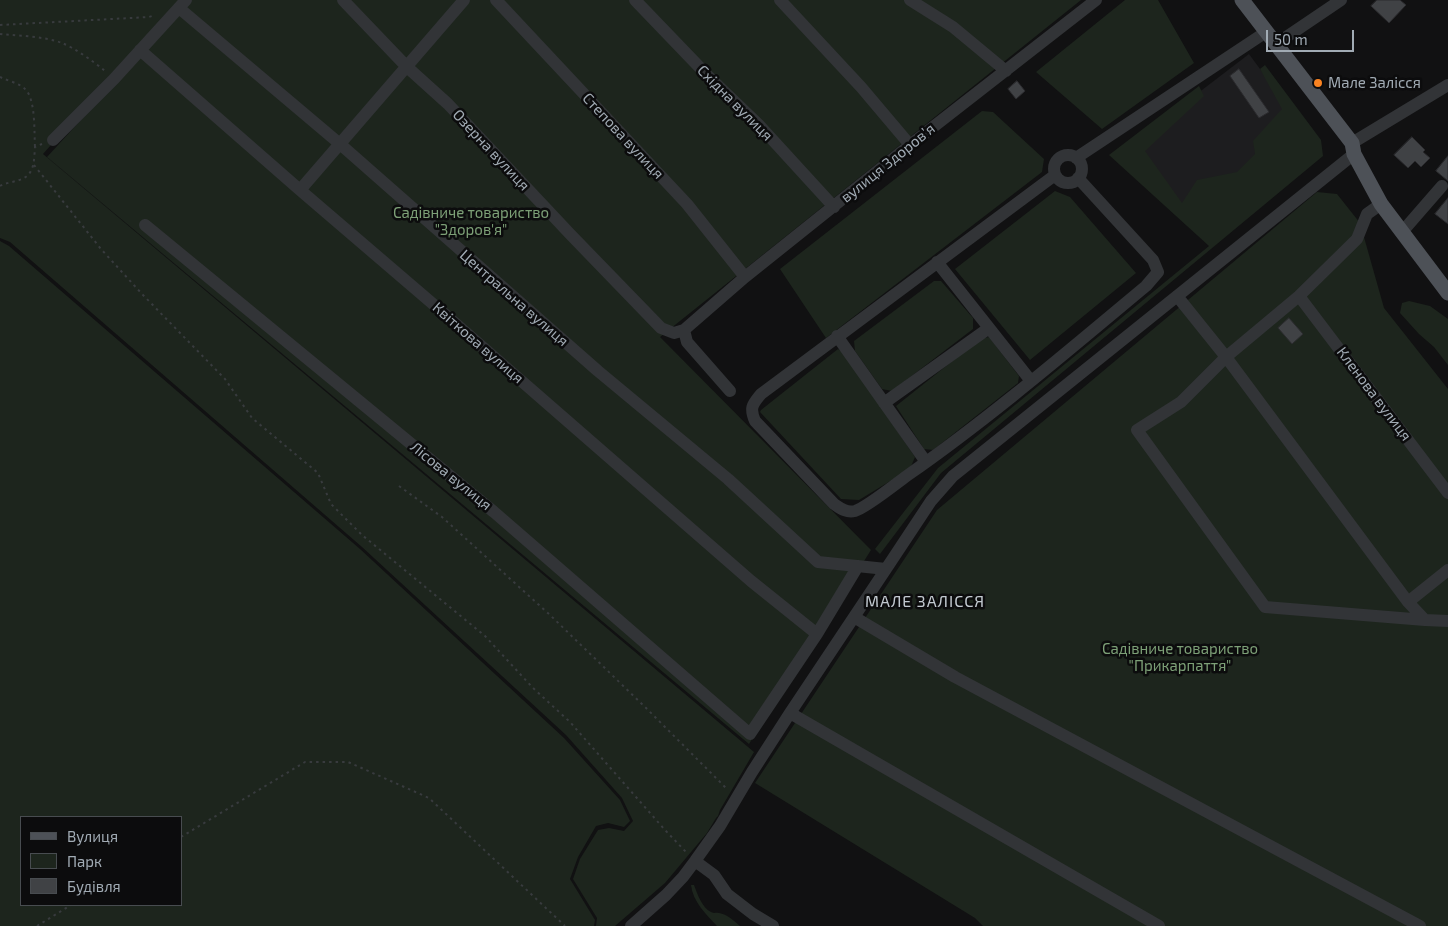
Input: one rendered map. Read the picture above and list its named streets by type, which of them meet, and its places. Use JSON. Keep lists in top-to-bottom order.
{
  "streets": {
    "street": [
      "Східна вулиця",
      "Степова вулиця",
      "Озерна вулиця",
      "вулиця Здоровʼя",
      "Центральна вулиця",
      "Квіткова вулиця",
      "Кленова вулиця",
      "Лісова вулиця"
    ]
  },
  "crossings": [
    ["Східна вулиця", "вулиця Здоровʼя"],
    ["Степова вулиця", "вулиця Здоровʼя"],
    ["Озерна вулиця", "вулиця Здоровʼя"],
    ["Квіткова вулиця", "Лісова вулиця"]
  ],
  "districts": ["МАЛЕ ЗАЛІССЯ"],
  "parks": ["Садівниче товариство \"Здоров'я\"", "Садівниче товариство \"Прикарпаття\""],
  "places": ["Мале Залісся"],
  "legend": ["Вулиця", "Парк", "Будівля"],
  "scale_bar": "50 m"
}
